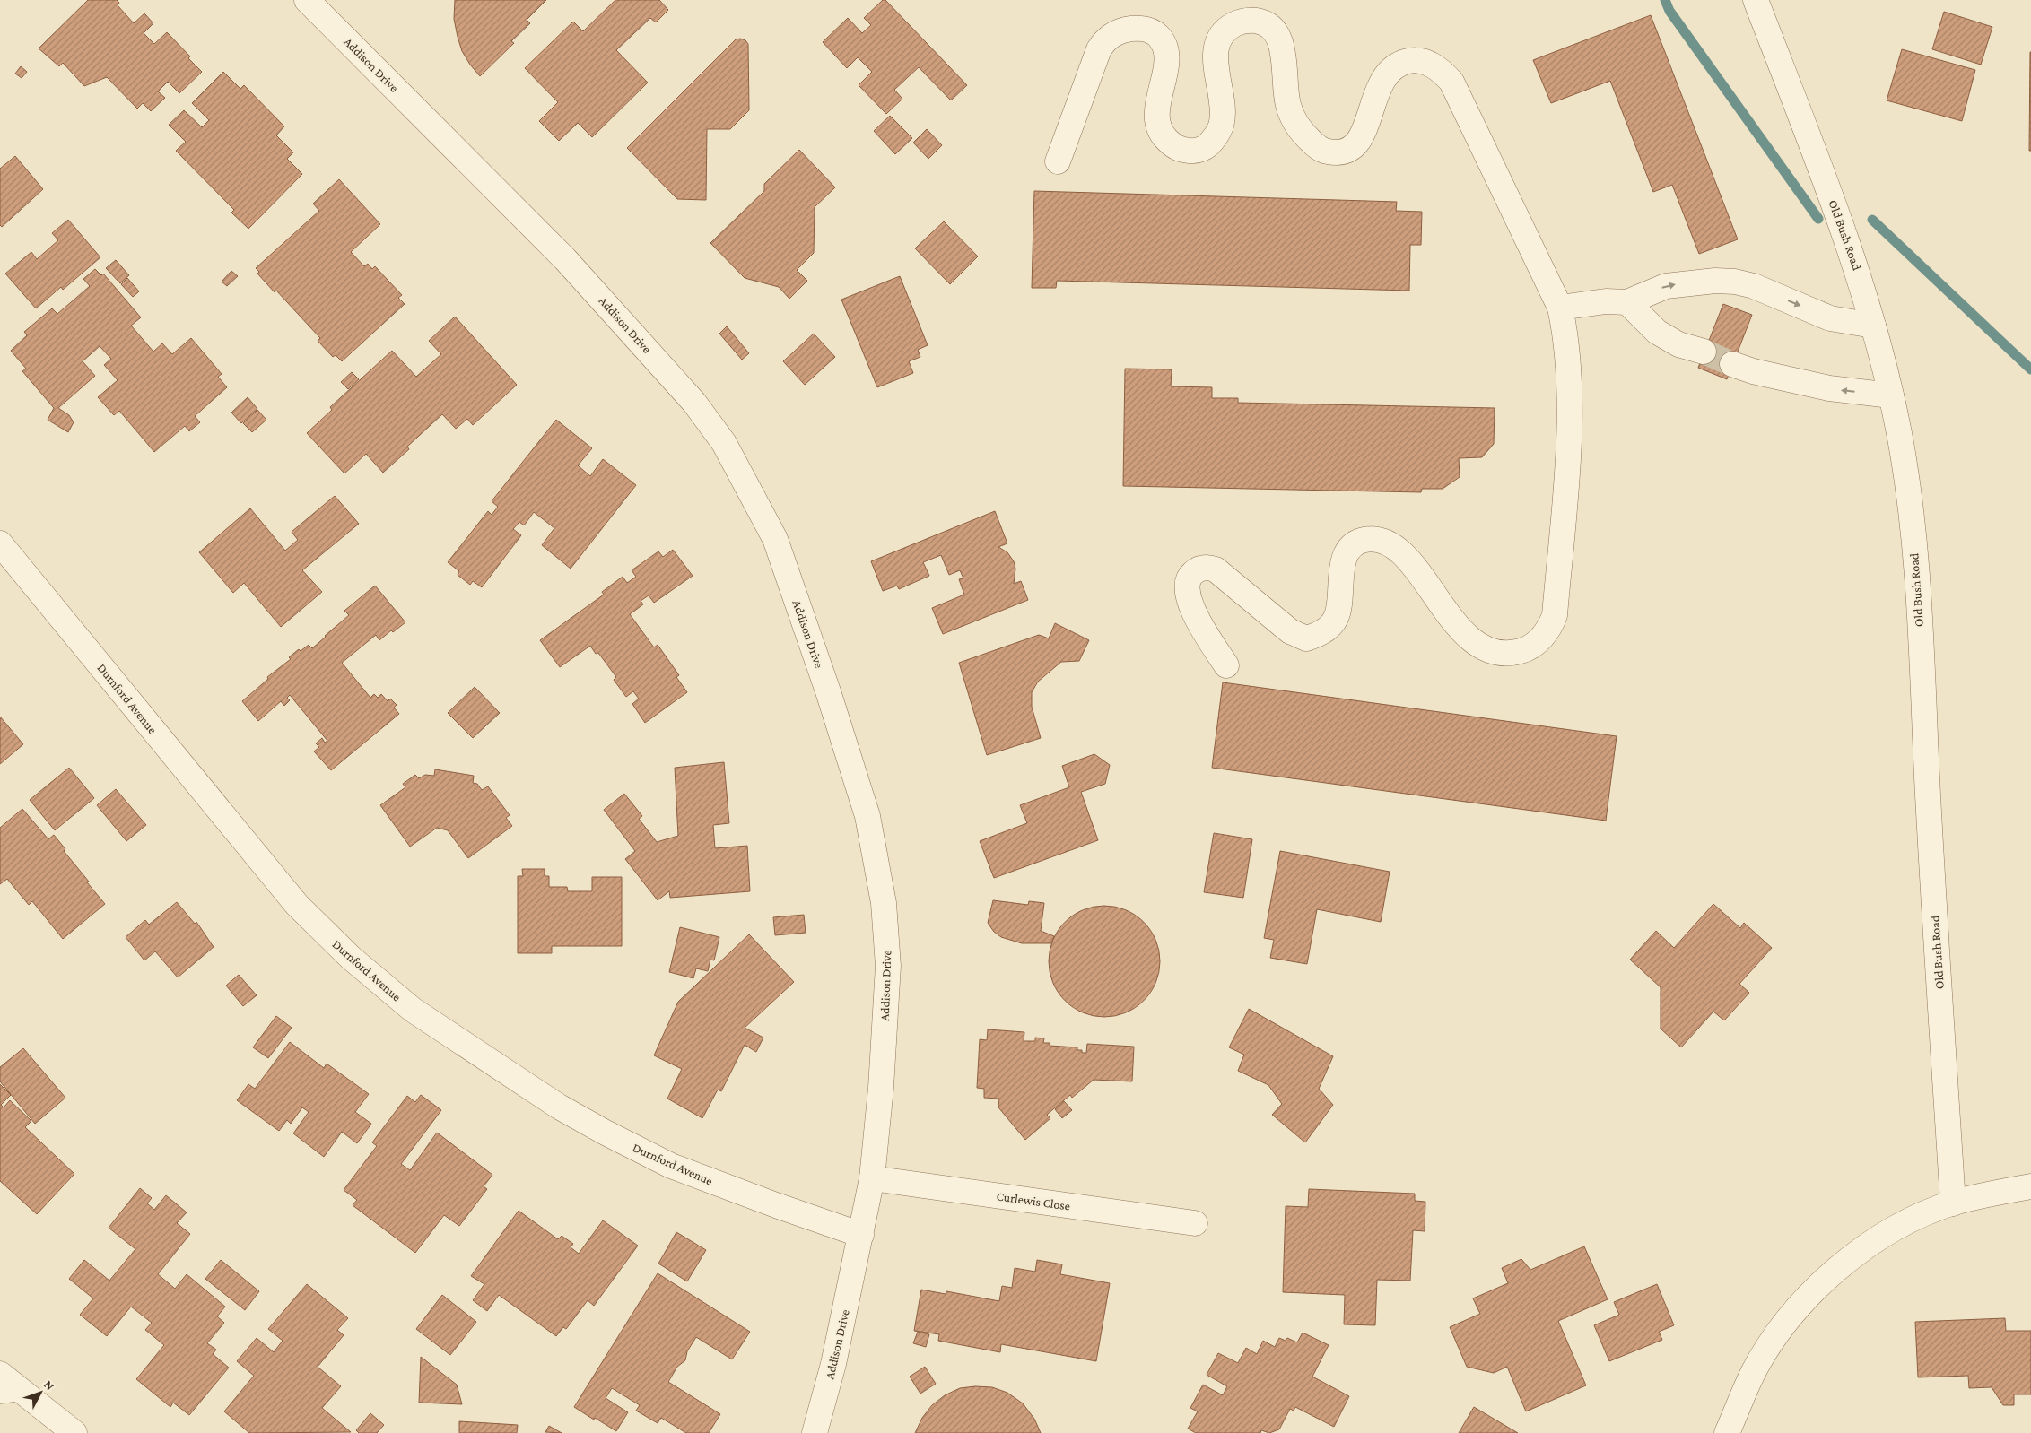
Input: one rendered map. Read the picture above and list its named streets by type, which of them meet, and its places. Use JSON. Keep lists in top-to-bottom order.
{
  "streets": {
    "street": [
      "Addison Drive",
      "Old Bush Road",
      "Durnford Avenue",
      "Curlewis Close"
    ]
  },
  "crossings": [
    ["Addison Drive", "Durnford Avenue"],
    ["Addison Drive", "Curlewis Close"]
  ],
  "north": "top right"
}
